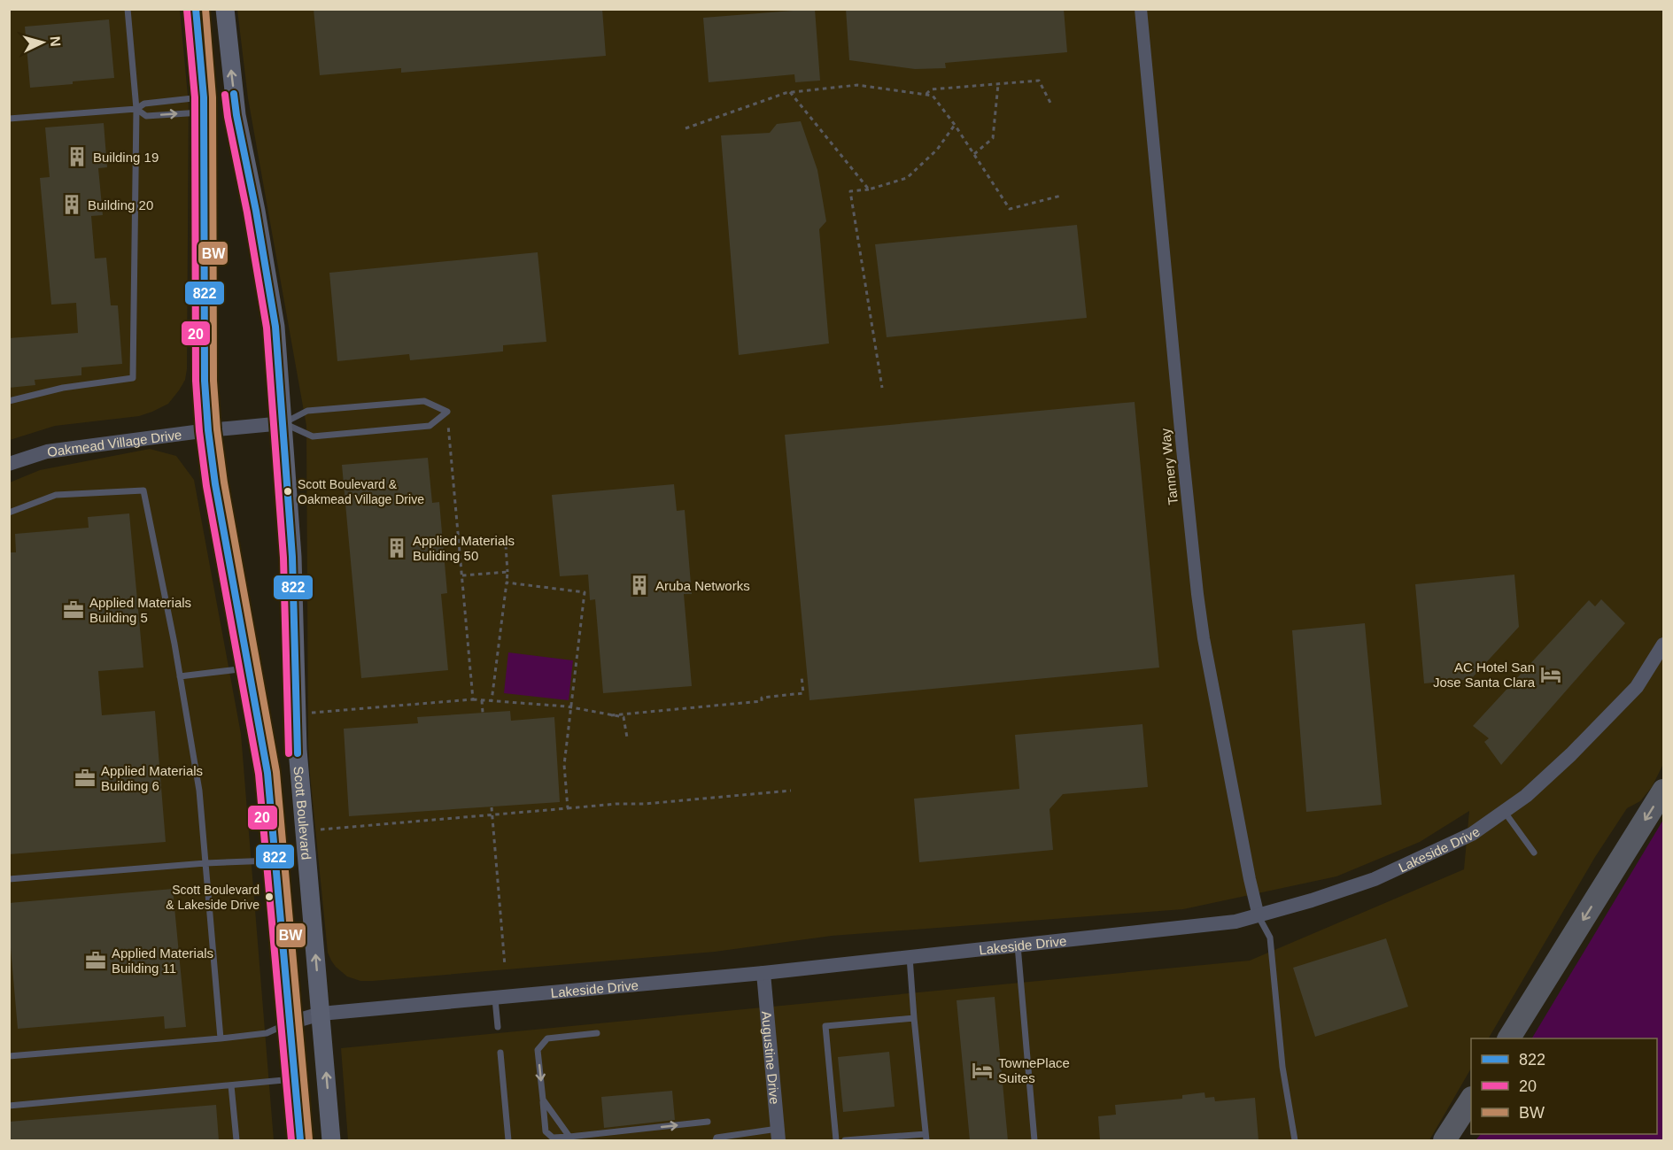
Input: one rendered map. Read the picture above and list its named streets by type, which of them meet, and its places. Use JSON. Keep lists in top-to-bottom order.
{
  "streets": {
    "main road": ["Scott Boulevard"],
    "street": [
      "Oakmead Village Drive",
      "Tannery Way",
      "Lakeside Drive",
      "Augustine Drive"
    ]
  },
  "crossings": [
    ["Oakmead Village Drive", "Scott Boulevard"],
    ["Tannery Way", "Lakeside Drive"],
    ["Scott Boulevard", "Lakeside Drive"],
    ["Lakeside Drive", "Augustine Drive"]
  ],
  "places": {
    "building": [
      "Building 19",
      "Building 20",
      "Applied Materials Buliding 50",
      "Aruba Networks"
    ],
    "other": ["Scott Boulevard & Oakmead Village Drive", "Scott Boulevard & Lakeside Drive"],
    "office": ["Applied Materials Building 5", "Applied Materials Building 6", "Applied Materials Building 11"],
    "hotel": ["AC Hotel San Jose Santa Clara", "TownePlace Suites"]
  },
  "lines": ["transit line 822", "transit line BW", "transit line 20"],
  "legend": ["822", "20", "BW"],
  "north": "right"
}
